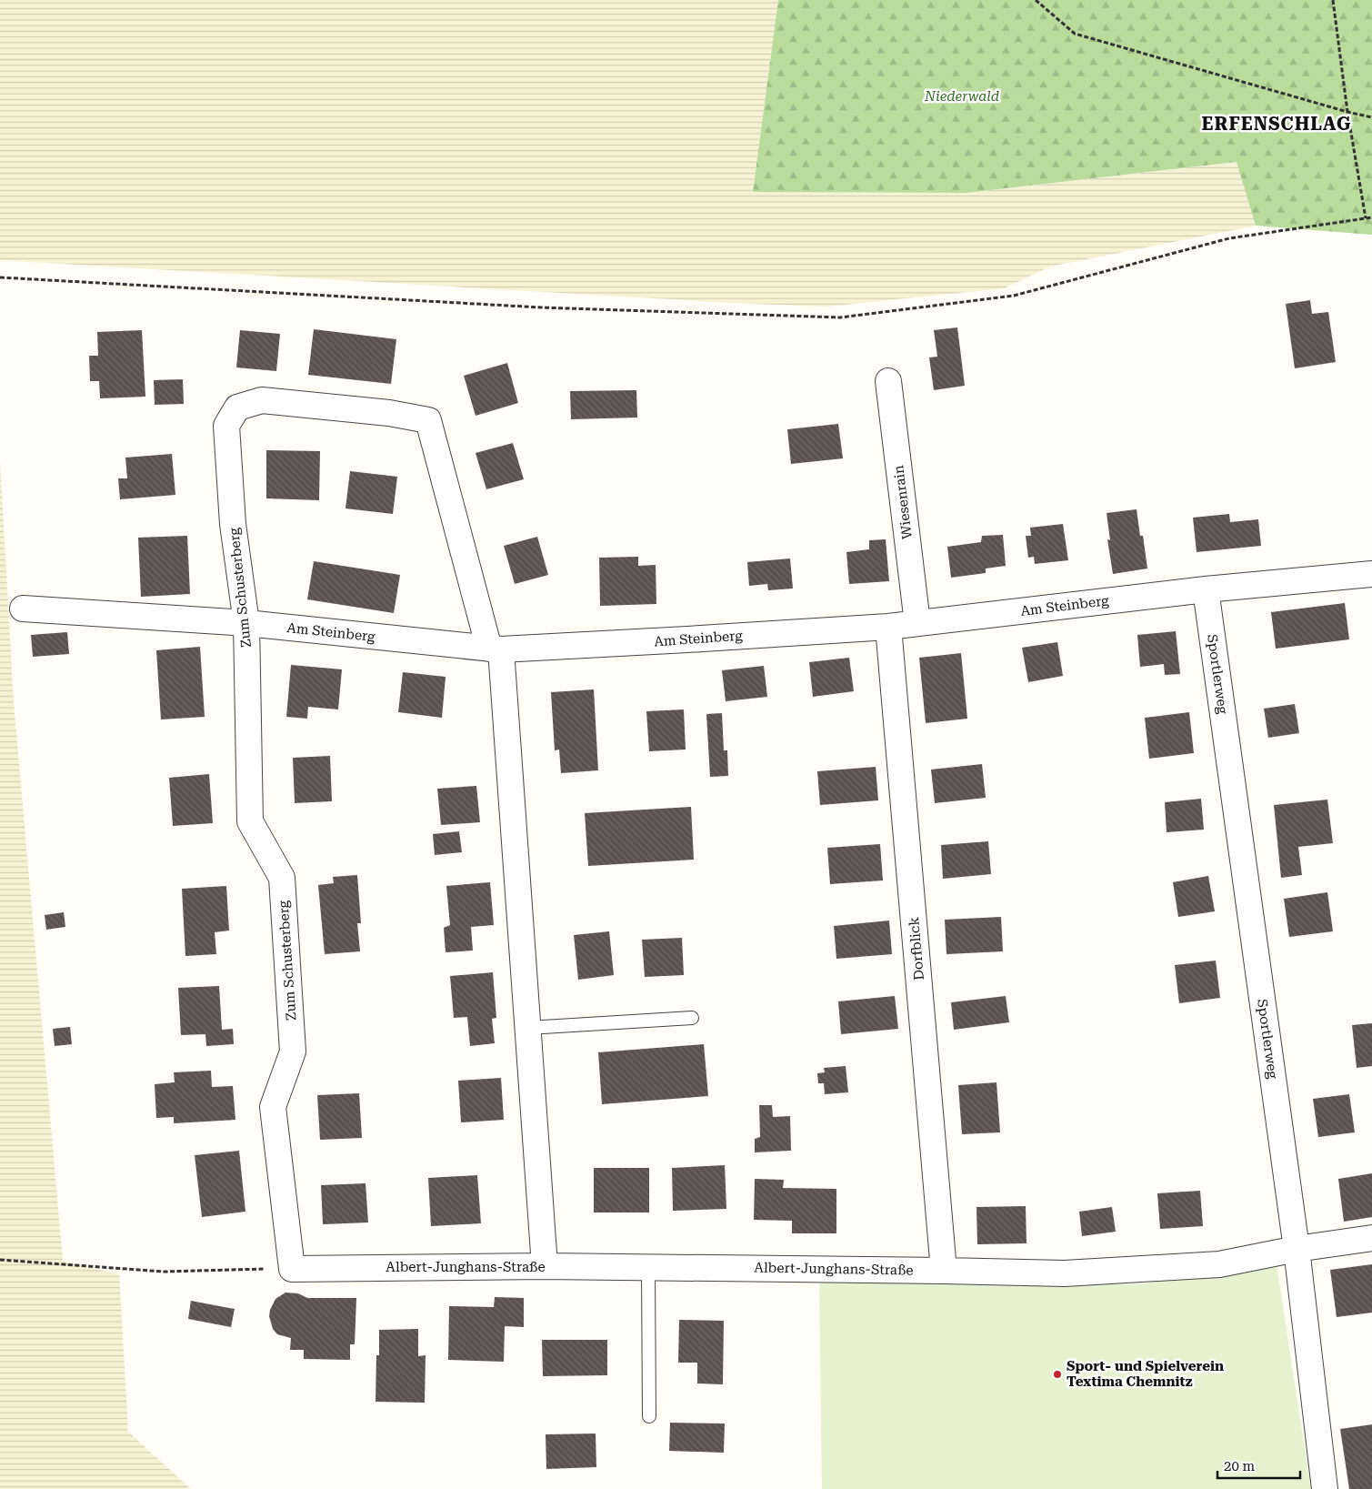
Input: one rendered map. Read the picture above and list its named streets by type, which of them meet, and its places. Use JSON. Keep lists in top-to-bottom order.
{
  "streets": {
    "street": [
      "Wiesenrain",
      "Zum Schusterberg",
      "Am Steinberg",
      "Sportlerweg",
      "Dorfblick",
      "Albert-Junghans-Straße"
    ]
  },
  "crossings": [
    ["Wiesenrain", "Am Steinberg"],
    ["Zum Schusterberg", "Am Steinberg"],
    ["Zum Schusterberg", "Albert-Junghans-Straße"],
    ["Am Steinberg", "Sportlerweg"],
    ["Am Steinberg", "Dorfblick"],
    ["Sportlerweg", "Albert-Junghans-Straße"],
    ["Dorfblick", "Albert-Junghans-Straße"]
  ],
  "districts": ["ERFENSCHLAG"],
  "parks": ["Niederwald"],
  "places": ["Sport- und Spielverein Textima Chemnitz"],
  "scale_bar": "20 m"
}
